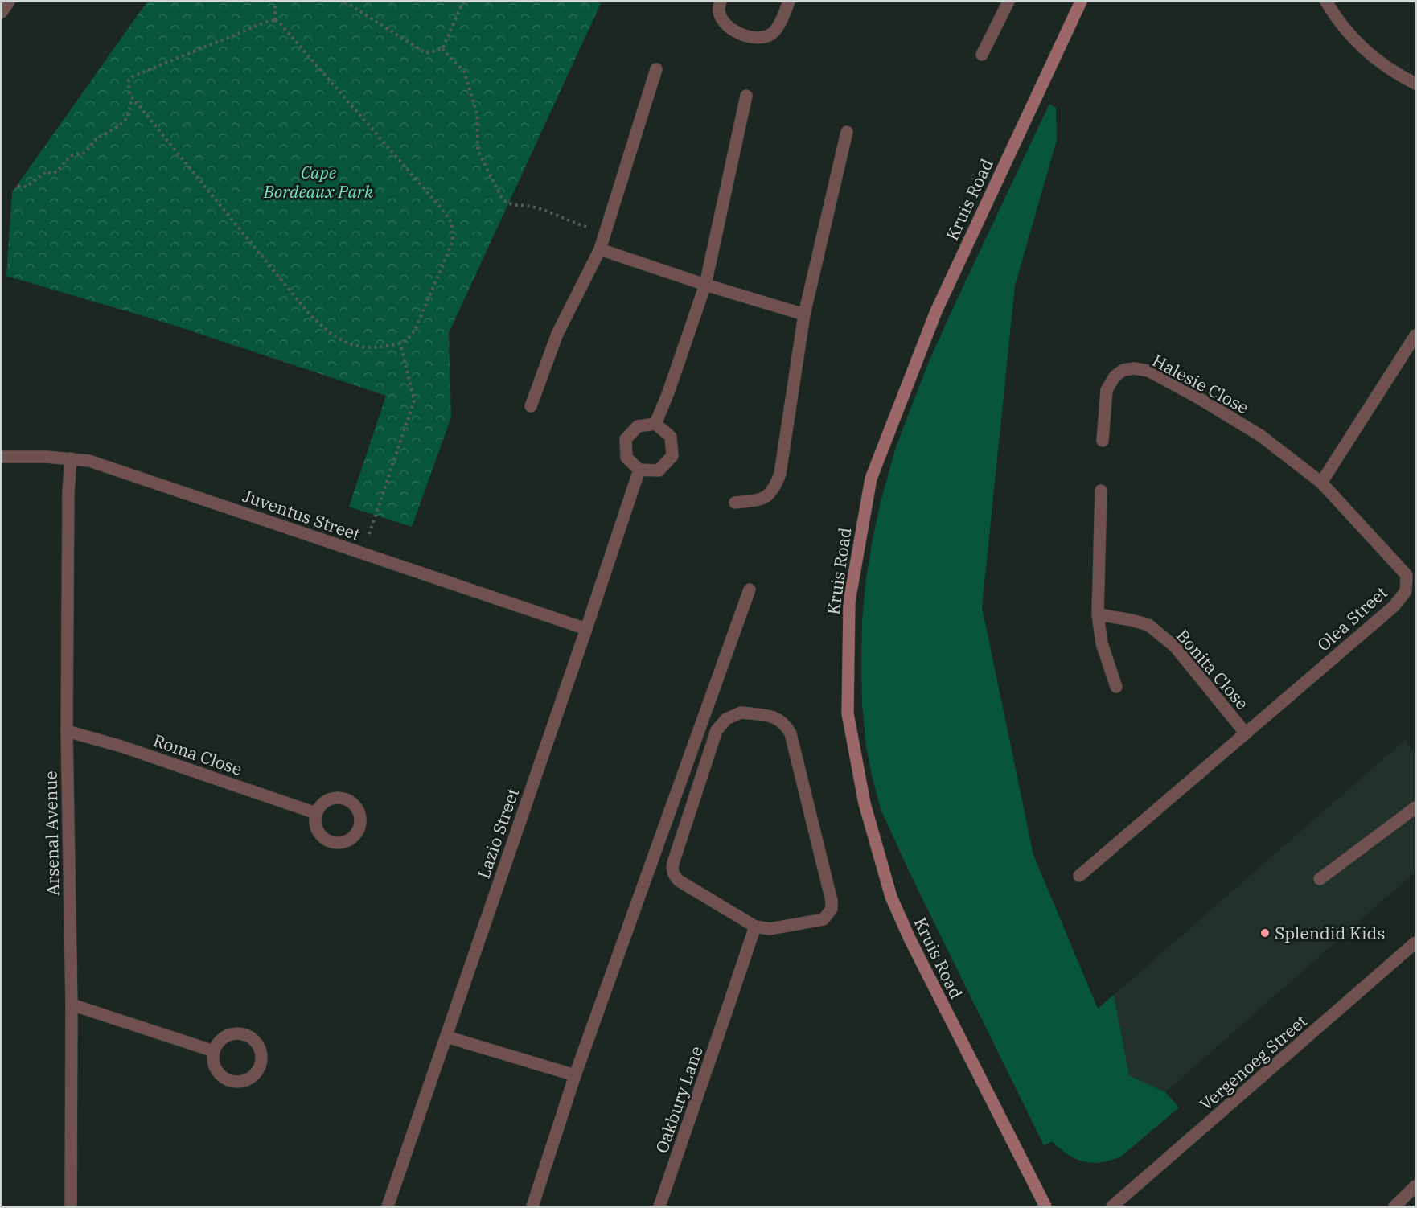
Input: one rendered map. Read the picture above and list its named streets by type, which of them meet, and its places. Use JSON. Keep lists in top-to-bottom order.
{
  "streets": {
    "street": [
      "Kruis Road",
      "Halesie Close",
      "Juventus Street",
      "Olea Street",
      "Bonita Close",
      "Roma Close",
      "Arsenal Avenue",
      "Lazio Street",
      "Vergenoeg Street",
      "Oakbury Lane"
    ]
  },
  "crossings": [
    ["Halesie Close", "Olea Street"],
    ["Juventus Street", "Arsenal Avenue"],
    ["Juventus Street", "Lazio Street"],
    ["Olea Street", "Bonita Close"],
    ["Roma Close", "Arsenal Avenue"]
  ],
  "parks": ["Cape Bordeaux Park"],
  "places": ["Splendid Kids"]
}
